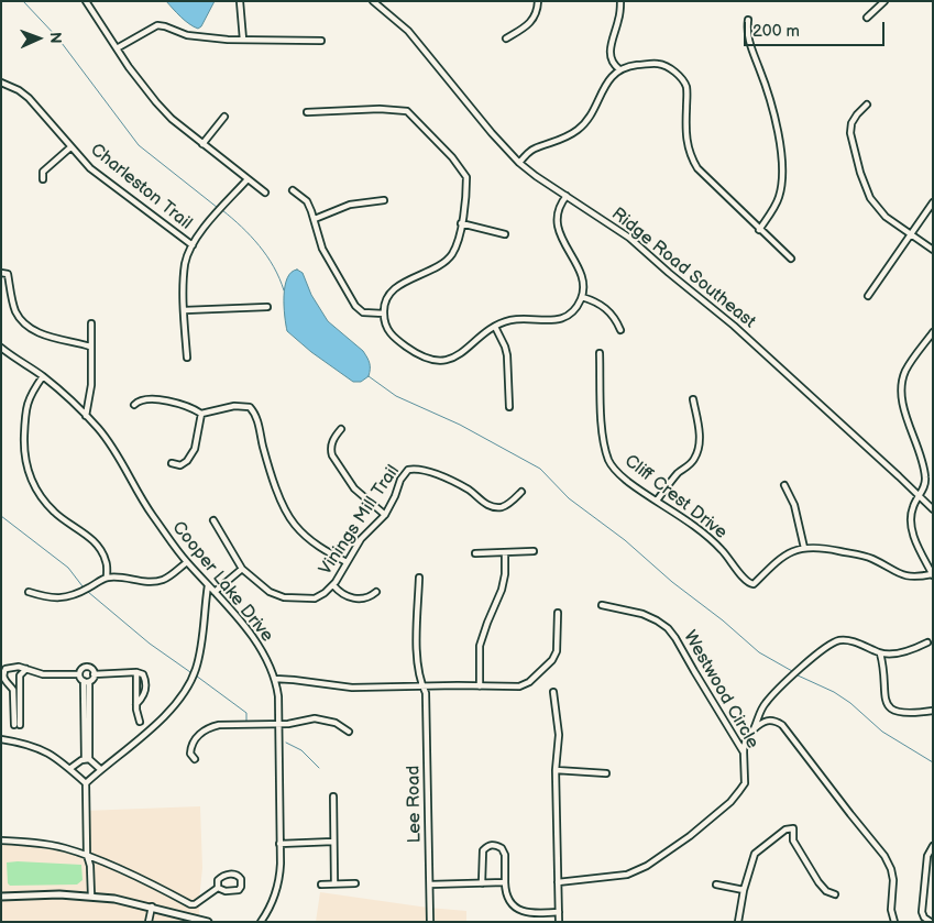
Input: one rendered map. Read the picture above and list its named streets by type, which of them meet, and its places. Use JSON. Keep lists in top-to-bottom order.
{
  "streets": {
    "street": [
      "Charleston Trail",
      "Ridge Road Southeast",
      "Cliff Crest Drive",
      "Vinings Mill Trail",
      "Cooper Lake Drive",
      "Westwood Circle",
      "Lee Road"
    ]
  },
  "scale_bar": "200 m",
  "north": "right"
}
